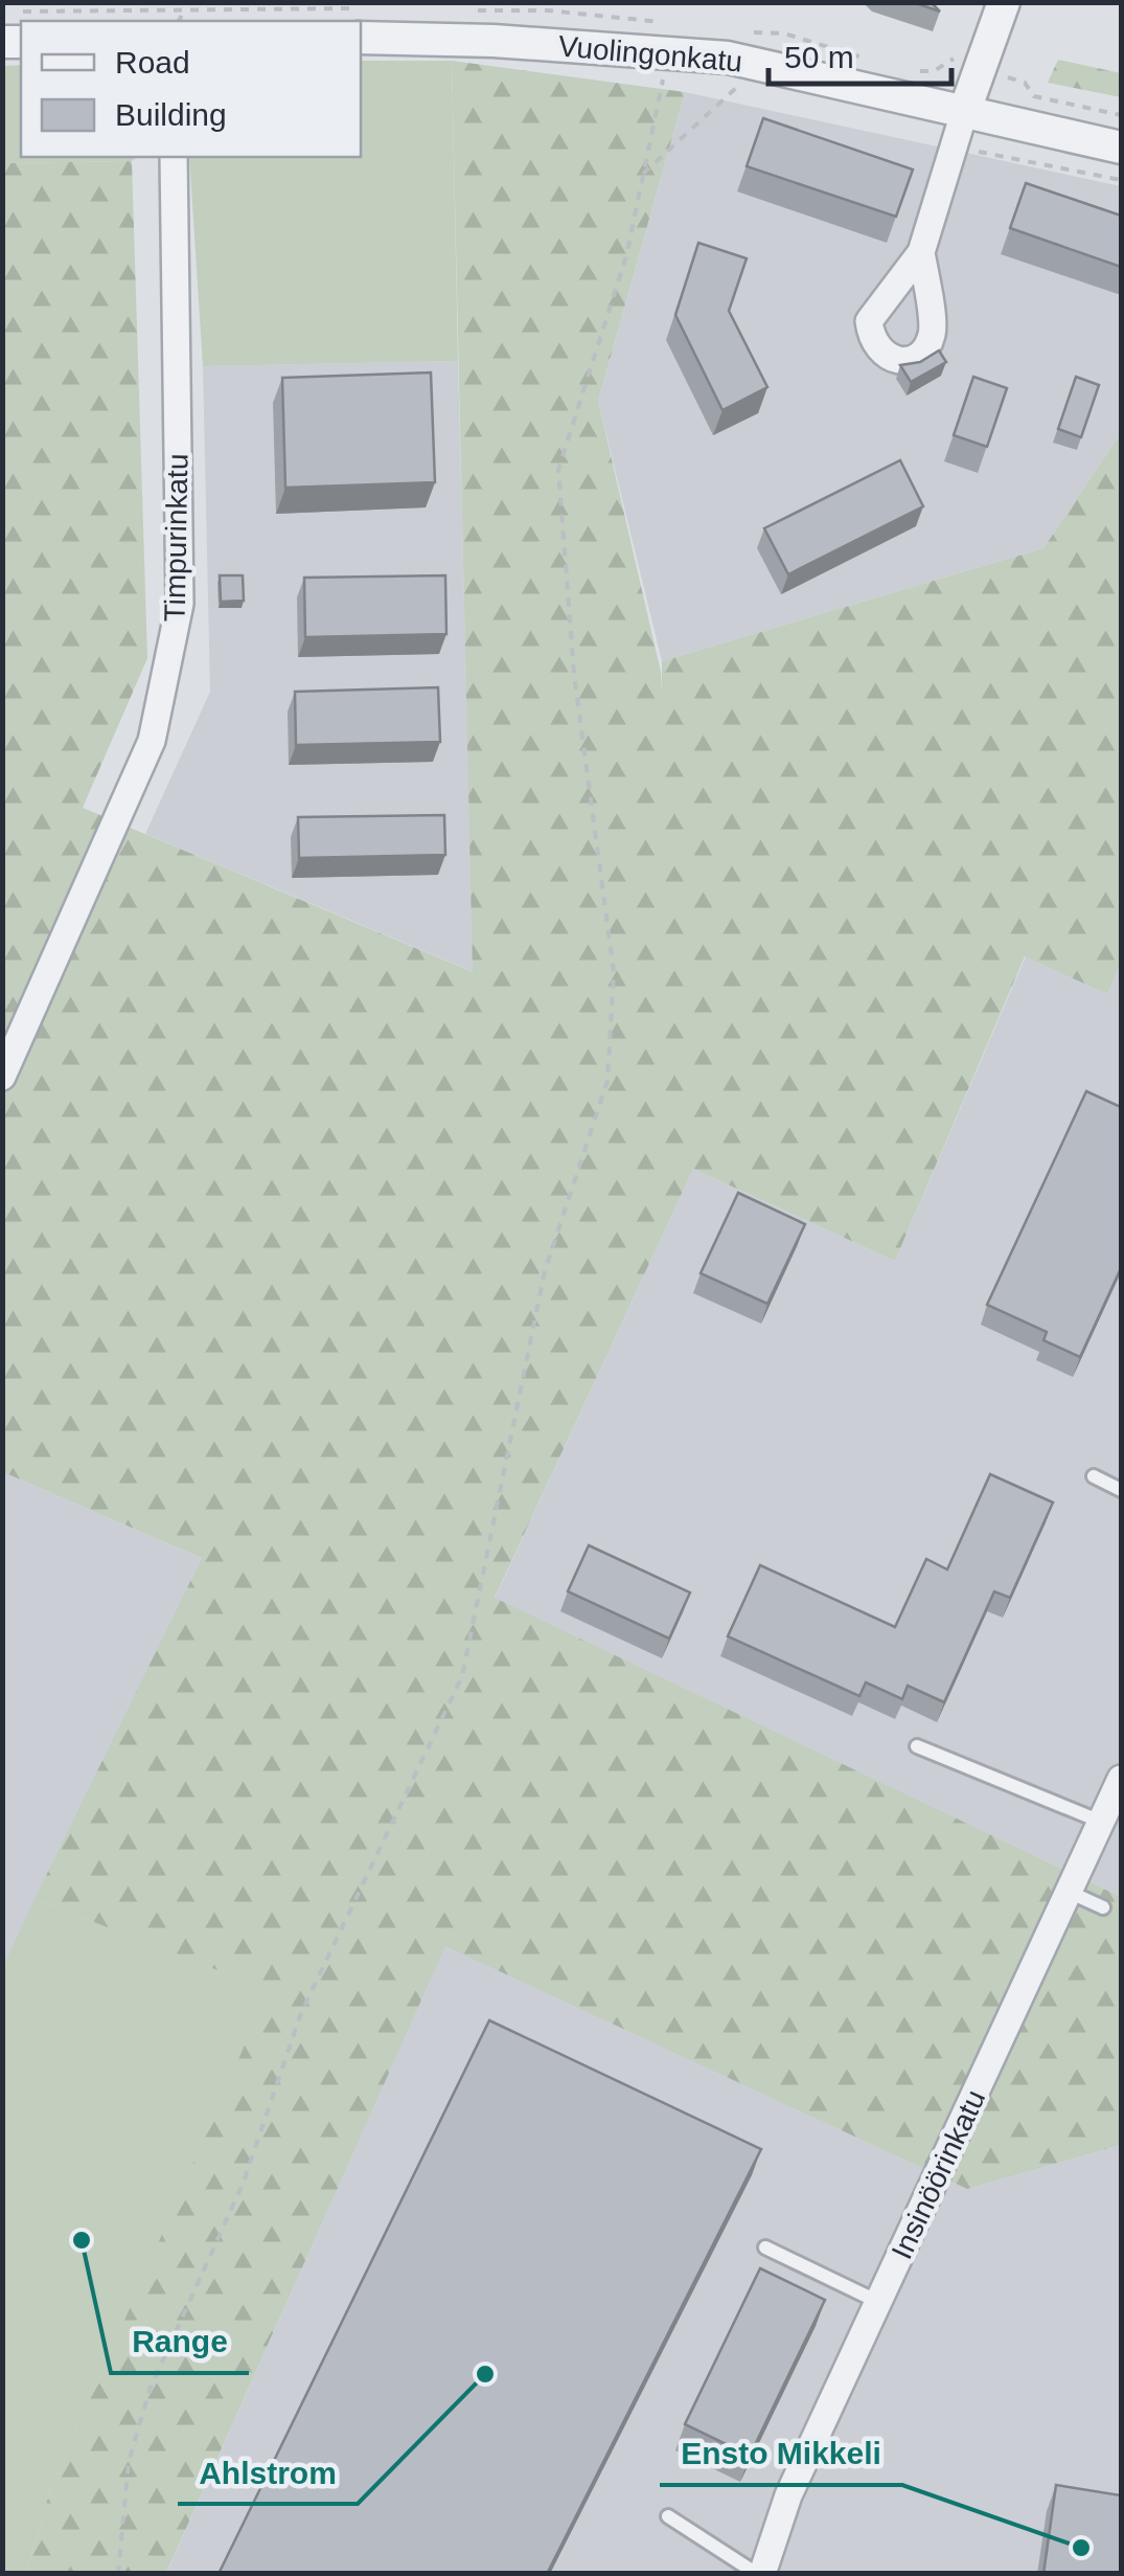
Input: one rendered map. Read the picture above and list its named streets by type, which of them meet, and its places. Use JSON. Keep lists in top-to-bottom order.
{
  "streets": {
    "street": ["Vuolingonkatu", "Timpurinkatu", "Insinöörinkatu"]
  },
  "places": ["Range", "Ahlstrom", "Ensto Mikkeli"],
  "legend": ["Road", "Building"],
  "scale_bar": "50 m"
}
